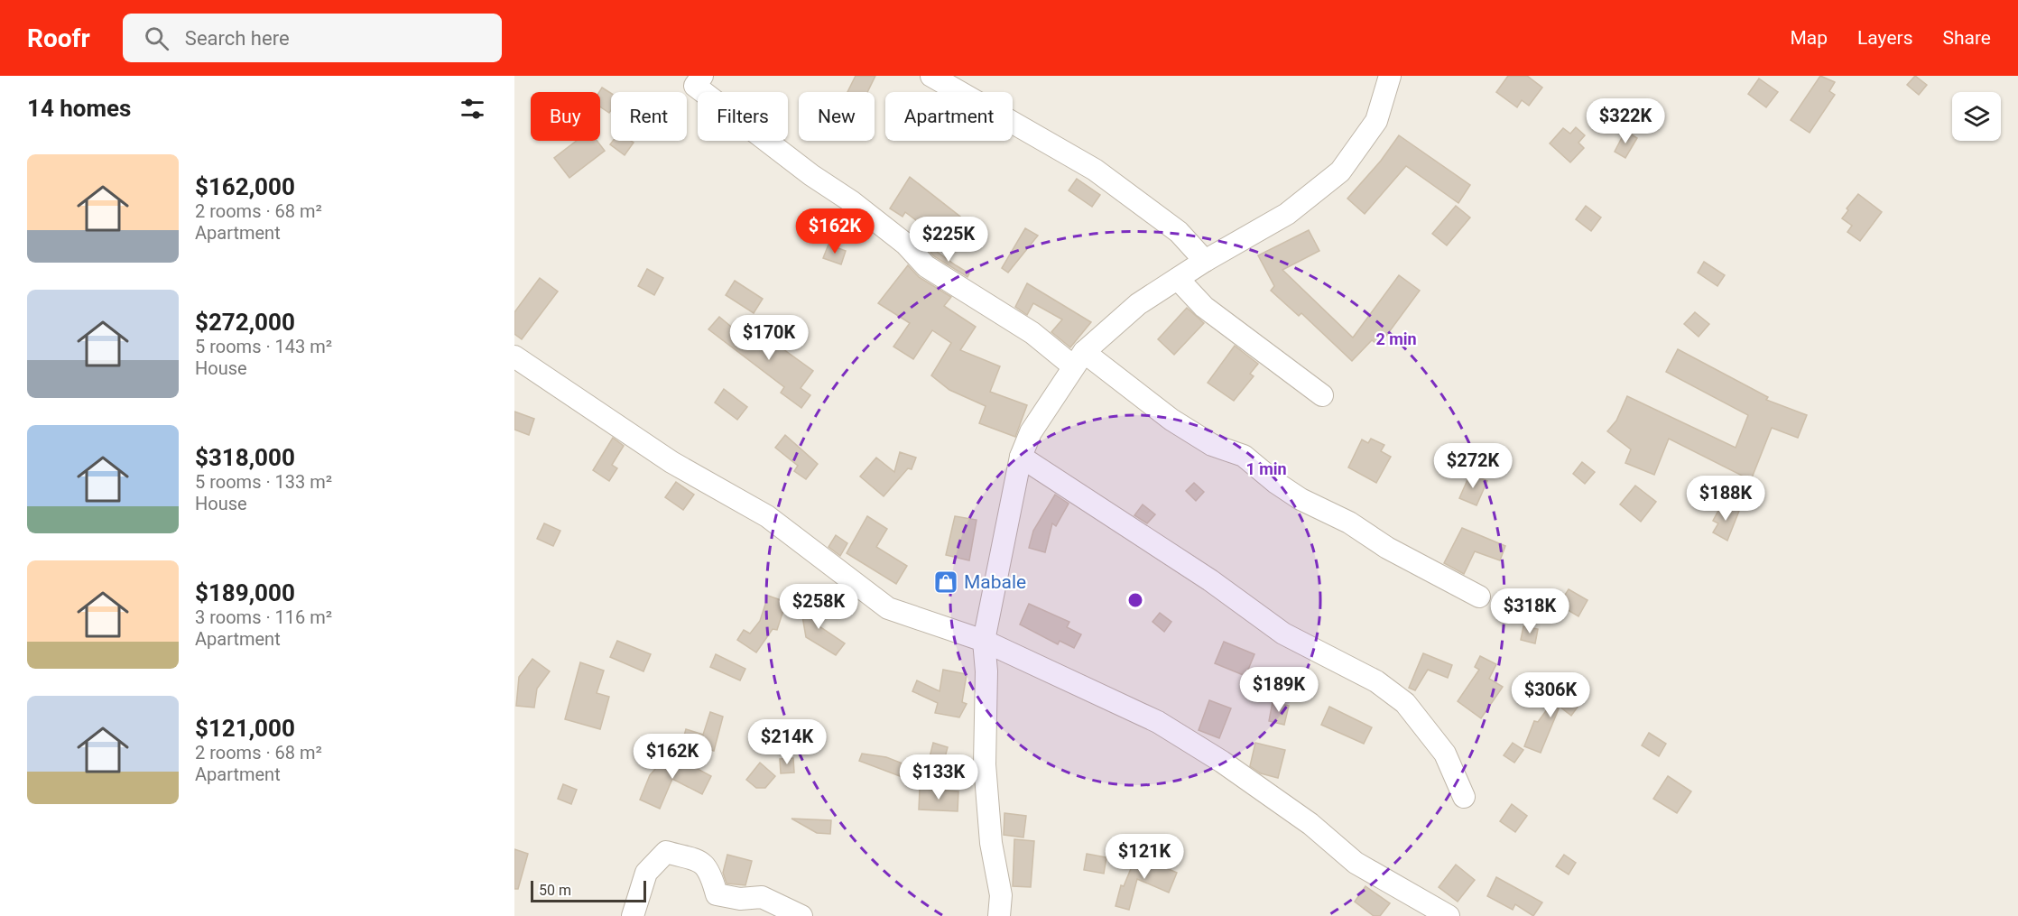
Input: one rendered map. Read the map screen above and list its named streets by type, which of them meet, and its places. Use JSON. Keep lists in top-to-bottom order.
{
  "places": {
    "shop": ["Mabale"]
  },
  "scale_bar": "50 m",
  "page": {
    "header": "Roofr",
    "search": "Search here",
    "nav": ["Map", "Layers", "Share"],
    "heading": "14 homes",
    "chip": [
      "Buy",
      "Rent",
      "Filters",
      "New",
      "Apartment"
    ],
    "price": [
      "$322K",
      "$162K",
      "$225K",
      "$170K",
      "$272K",
      "$188K",
      "$258K",
      "$318K",
      "$189K",
      "$306K",
      "$214K",
      "$162K",
      "$133K",
      "$121K"
    ],
    "list": [
      {
        "name": "$162,000",
        "note": "2 rooms · 68 m² · Apartment"
      },
      {
        "name": "$272,000",
        "note": "5 rooms · 143 m² · House"
      },
      {
        "name": "$318,000",
        "note": "5 rooms · 133 m² · House"
      },
      {
        "name": "$189,000",
        "note": "3 rooms · 116 m² · Apartment"
      },
      {
        "name": "$121,000",
        "note": "2 rooms · 68 m² · Apartment"
      }
    ],
    "scale": "50 m"
  },
  "rings": ["2 min", "1 min"]
}
